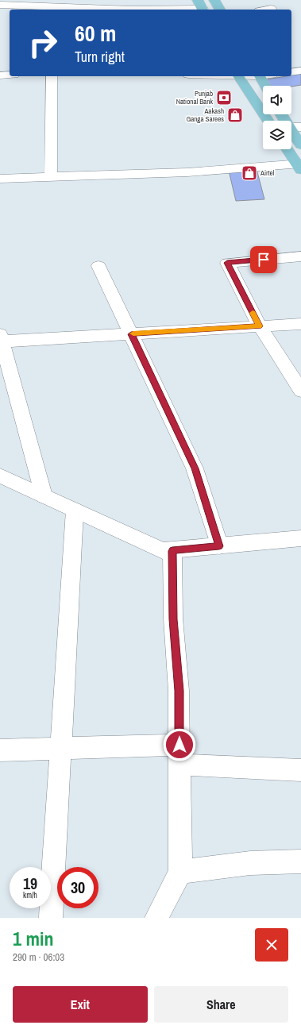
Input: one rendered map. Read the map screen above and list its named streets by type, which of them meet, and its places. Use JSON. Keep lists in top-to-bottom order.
{
  "places": {
    "bank": ["Punjab National Bank"],
    "shop": ["Aakash Ganga Sarees", "Airtel"]
  },
  "page": {
    "turn": ["60 m", "Turn right"],
    "speed": "19 km/h",
    "limit": "30",
    "heading": ["1 min", "290 m · 06:03"],
    "buttons": ["Exit", "Share"]
  }
}
